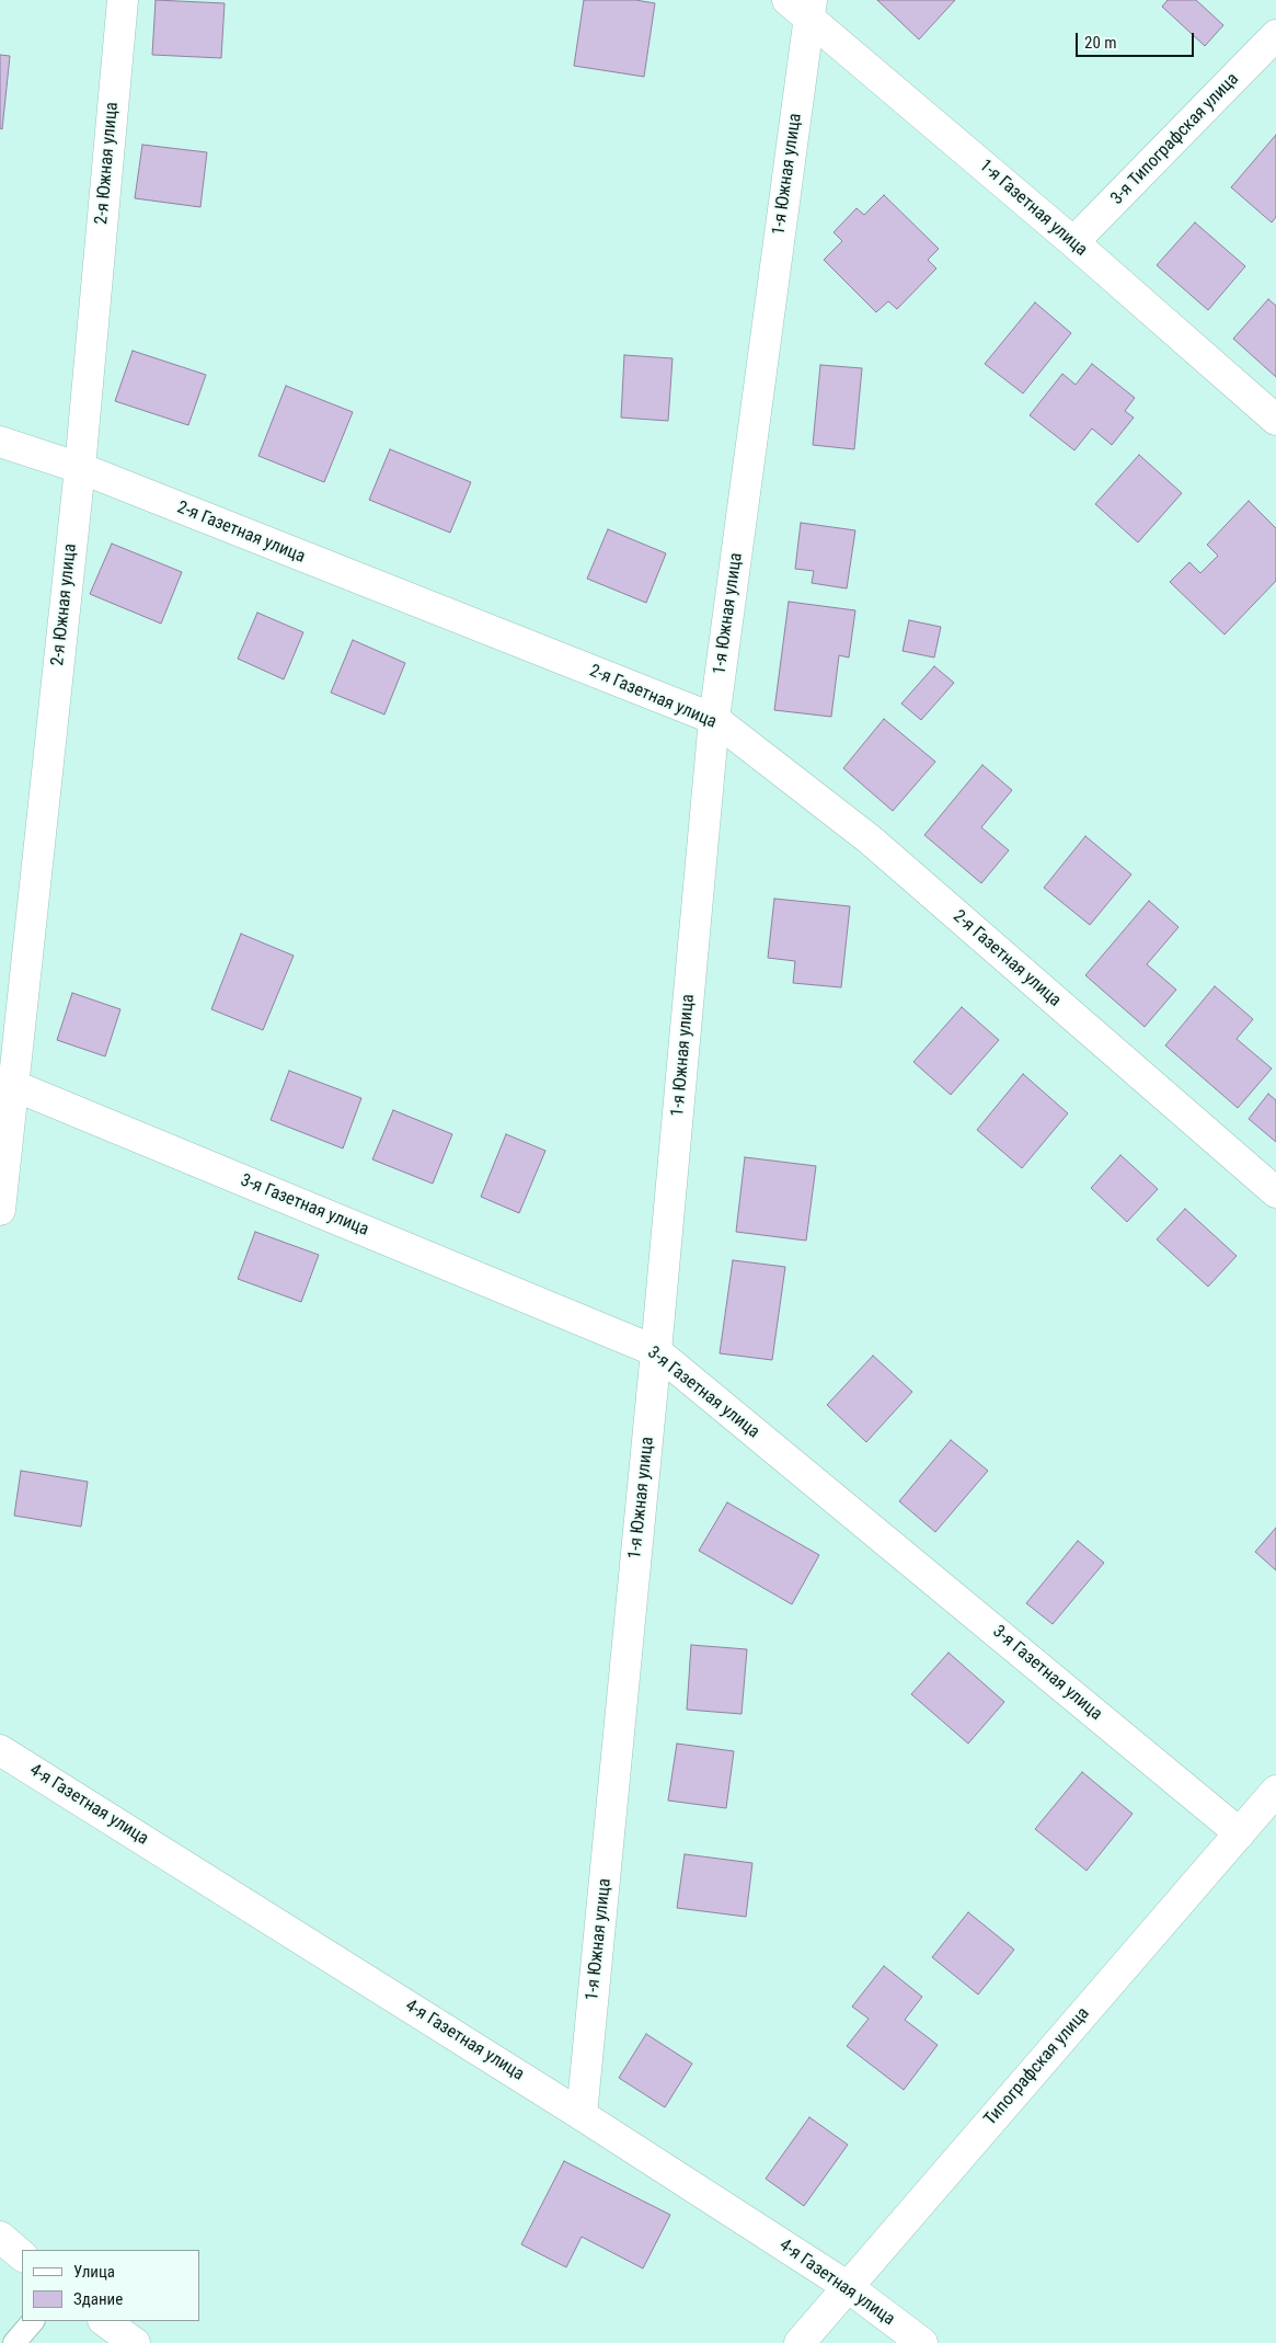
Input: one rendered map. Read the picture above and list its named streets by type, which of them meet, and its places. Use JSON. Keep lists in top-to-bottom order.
{
  "streets": {
    "street": [
      "3-я Типографская улица",
      "2-я Южная улица",
      "1-я Южная улица",
      "1-я Газетная улица",
      "2-я Газетная улица",
      "3-я Газетная улица",
      "4-я Газетная улица",
      "Типографская улица"
    ]
  },
  "crossings": [
    ["3-я Типографская улица", "1-я Газетная улица"],
    ["2-я Южная улица", "2-я Газетная улица"],
    ["2-я Южная улица", "3-я Газетная улица"],
    ["1-я Южная улица", "1-я Газетная улица"],
    ["1-я Южная улица", "2-я Газетная улица"],
    ["1-я Южная улица", "3-я Газетная улица"],
    ["1-я Южная улица", "4-я Газетная улица"],
    ["3-я Газетная улица", "Типографская улица"],
    ["4-я Газетная улица", "Типографская улица"]
  ],
  "legend": ["Улица", "Здание"],
  "scale_bar": "20 m"
}
